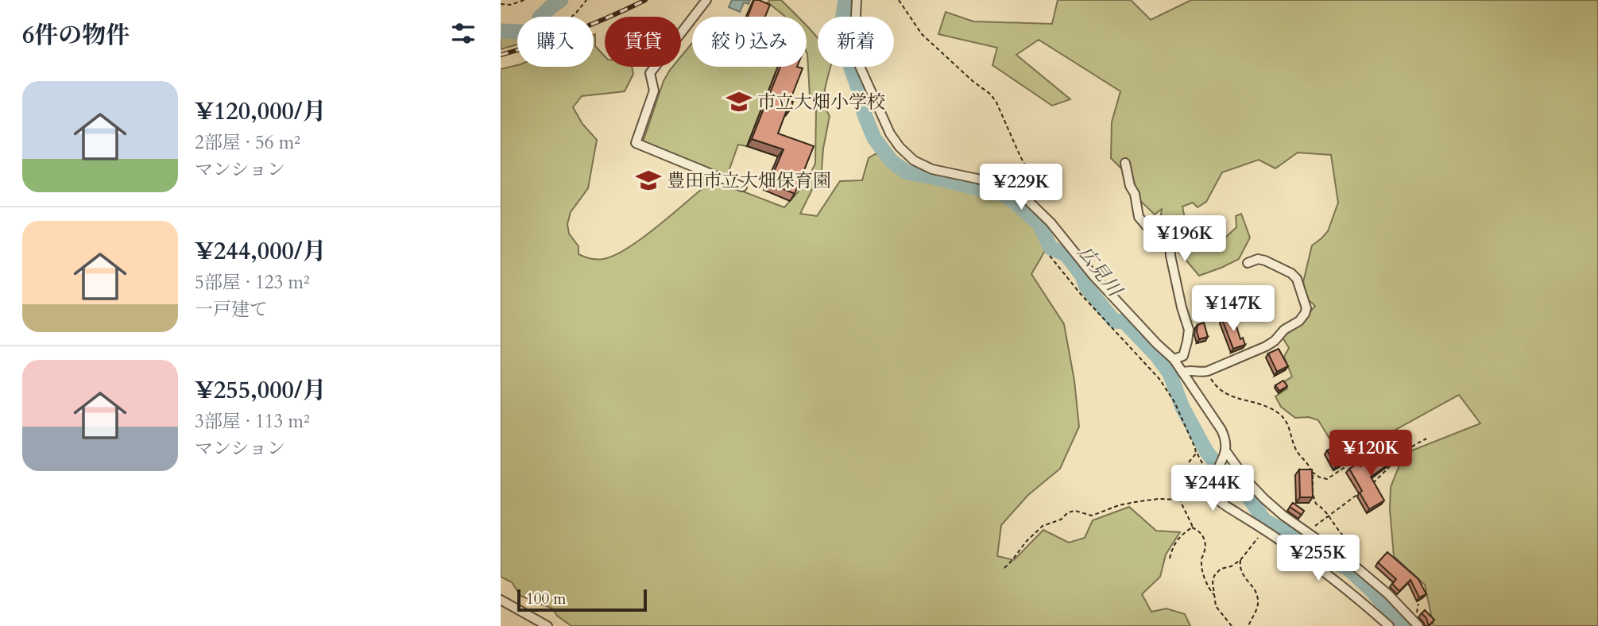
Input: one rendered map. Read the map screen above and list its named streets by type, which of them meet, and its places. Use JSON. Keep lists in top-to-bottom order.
{
  "water": ["広見川"],
  "places": {
    "school or university": ["市立大畑小学校", "豊田市立大畑保育園"]
  },
  "scale_bar": "100 m",
  "page": {
    "heading": "6件の物件",
    "chip": [
      "購入",
      "賃貸",
      "絞り込み",
      "新着"
    ],
    "list": [
      {
        "name": "¥120,000/月",
        "note": "2部屋 · 56 m² · マンション"
      },
      {
        "name": "¥244,000/月",
        "note": "5部屋 · 123 m² · 一戸建て"
      },
      {
        "name": "¥255,000/月",
        "note": "3部屋 · 113 m² · マンション"
      }
    ],
    "price": [
      "¥229K",
      "¥196K",
      "¥147K",
      "¥120K",
      "¥244K",
      "¥255K"
    ],
    "scale": "100 m"
  }
}
